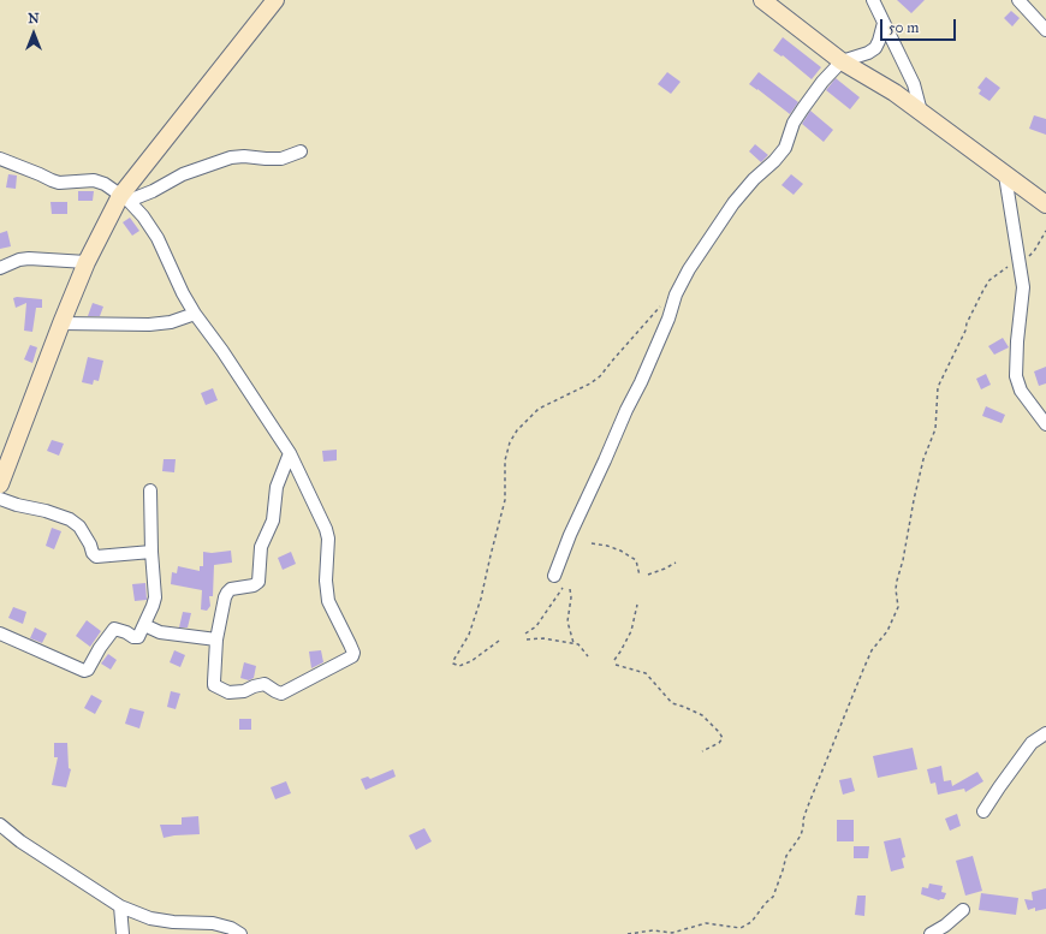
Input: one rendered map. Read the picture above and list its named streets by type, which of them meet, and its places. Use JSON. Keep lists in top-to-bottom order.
{
  "scale_bar": "50 m",
  "north": "top"
}
